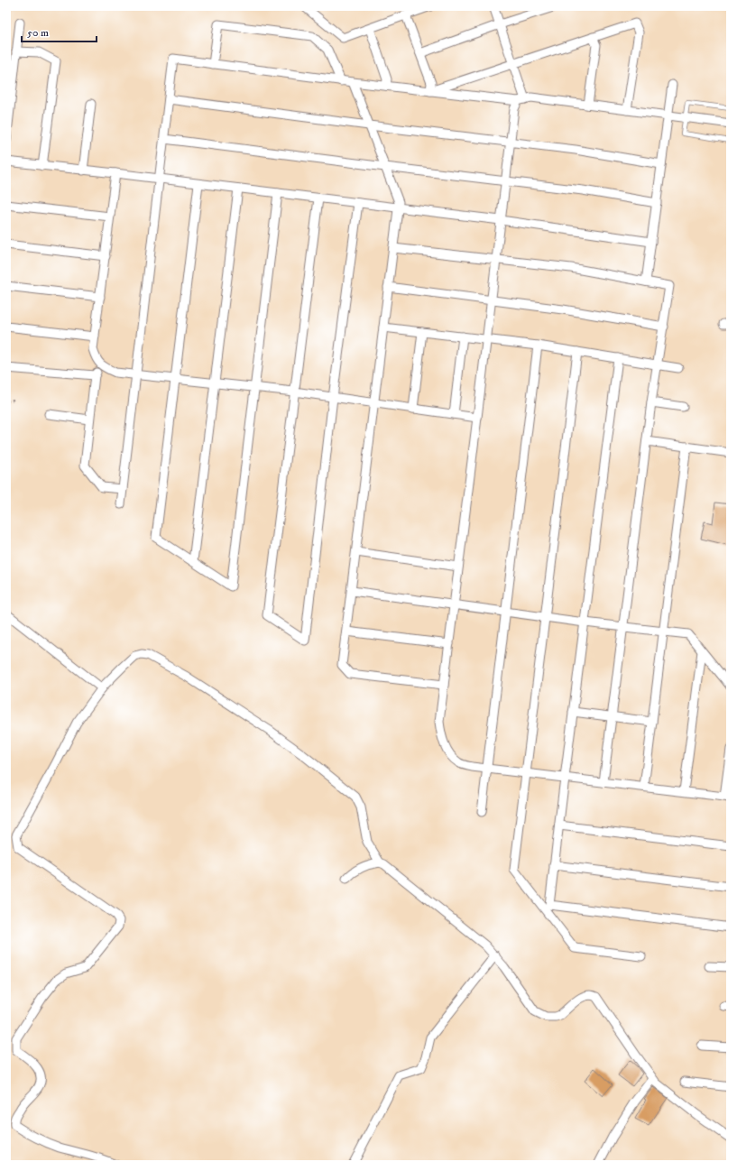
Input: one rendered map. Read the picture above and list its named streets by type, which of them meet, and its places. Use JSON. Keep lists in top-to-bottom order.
{
  "scale_bar": "50 m"
}
